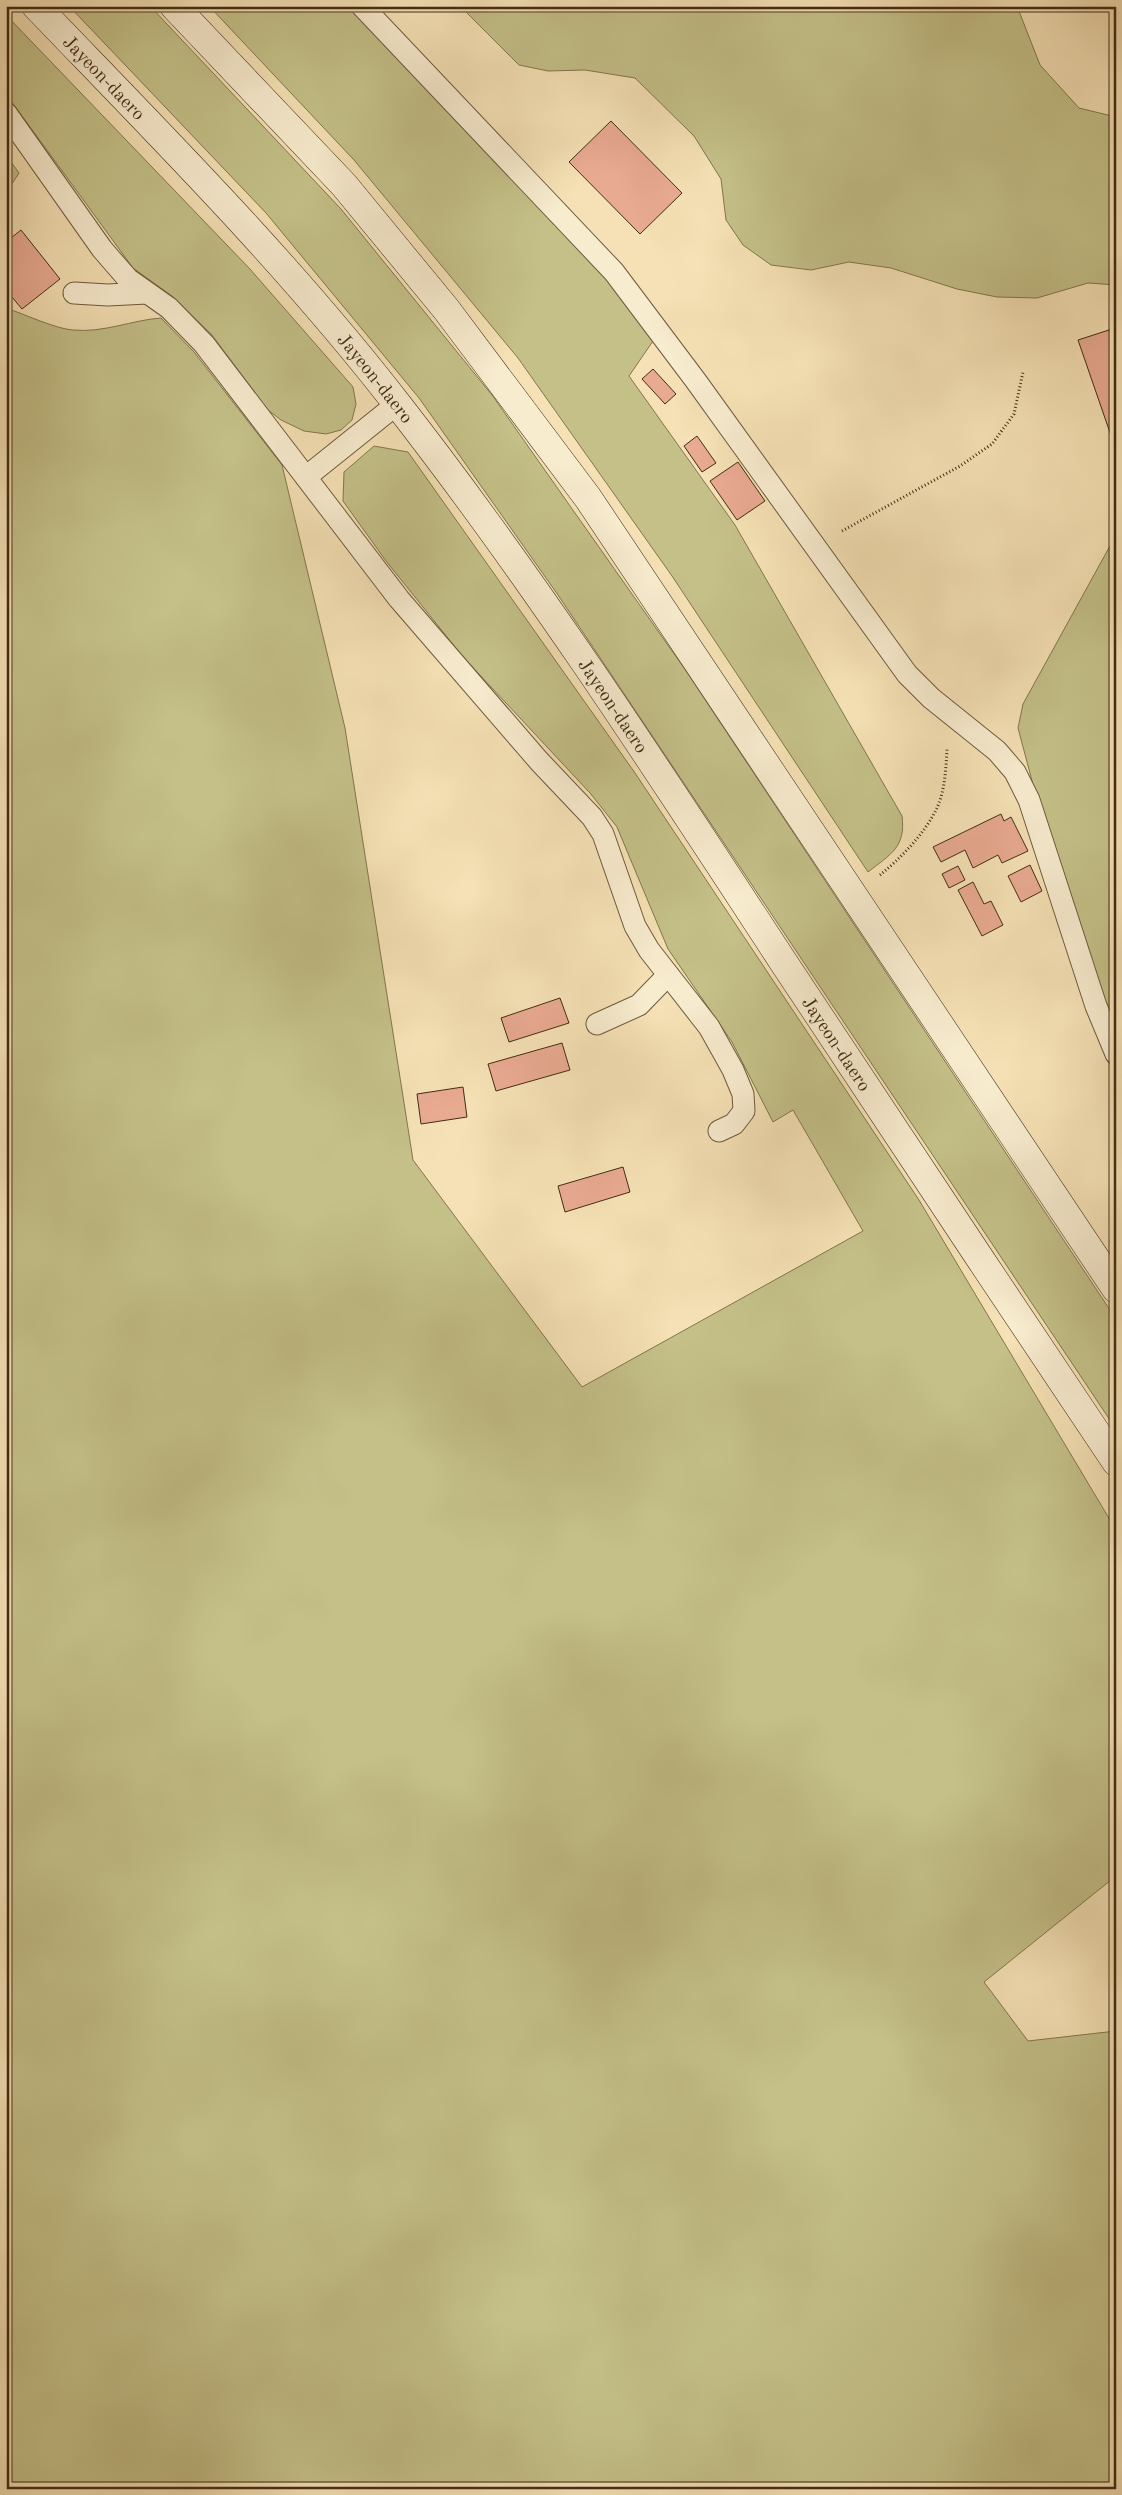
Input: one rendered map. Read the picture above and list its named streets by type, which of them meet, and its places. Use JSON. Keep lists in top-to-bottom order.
{
  "streets": {
    "main road": ["Jayeon-daero"]
  }
}
